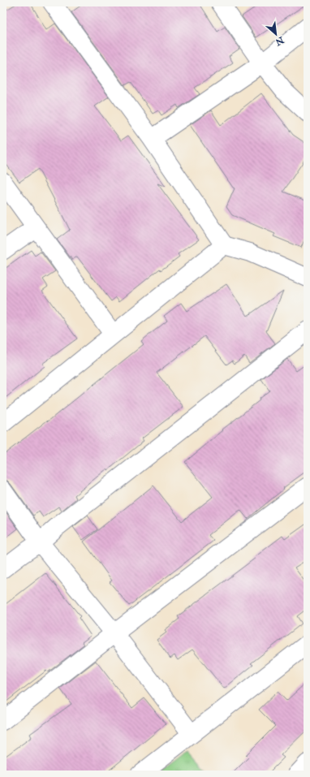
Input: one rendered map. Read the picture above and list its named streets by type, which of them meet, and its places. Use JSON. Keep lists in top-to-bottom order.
{
  "north": "bottom right"
}
